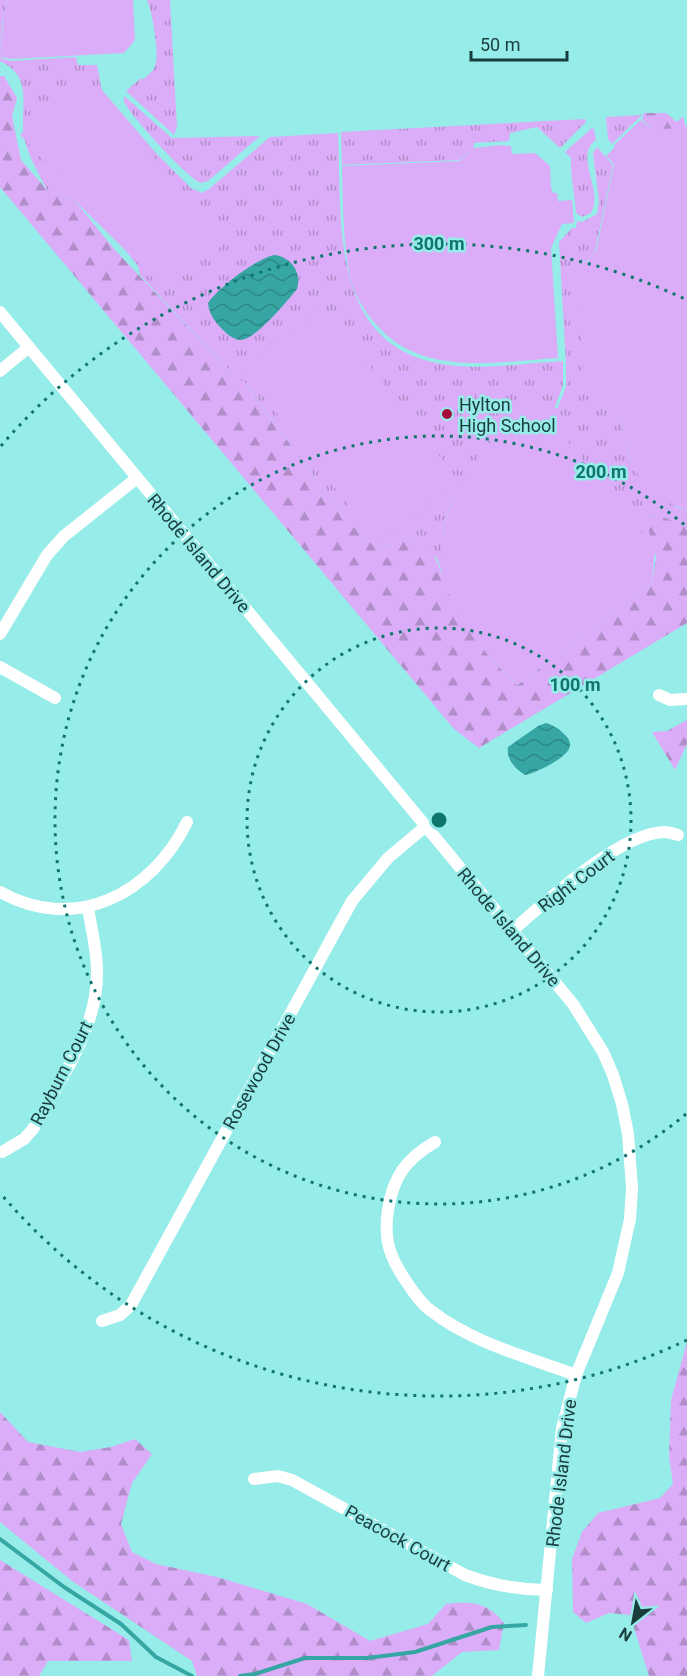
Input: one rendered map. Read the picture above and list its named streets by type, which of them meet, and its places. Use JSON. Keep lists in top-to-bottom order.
{
  "streets": {
    "street": [
      "Rhode Island Drive",
      "Right Court",
      "Rosewood Drive",
      "Rayburn Court",
      "Peacock Court"
    ]
  },
  "crossings": [
    ["Rhode Island Drive", "Right Court"],
    ["Rhode Island Drive", "Rosewood Drive"],
    ["Rhode Island Drive", "Peacock Court"]
  ],
  "places": ["Hylton High School"],
  "scale_bar": "50 m",
  "north": "bottom left",
  "rings": ["300 m", "200 m", "100 m"]
}
